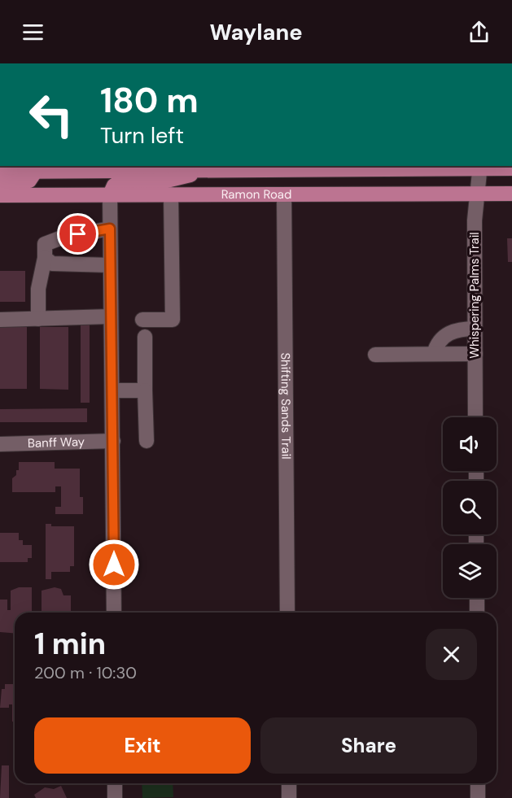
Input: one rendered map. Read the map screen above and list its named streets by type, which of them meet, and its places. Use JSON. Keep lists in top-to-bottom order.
{
  "streets": {
    "main road": ["Ramon Road"],
    "street": ["Whispering Palms Trail", "Shifting Sands Trail", "Banff Way"]
  },
  "crossings": [
    ["Ramon Road", "Whispering Palms Trail"],
    ["Ramon Road", "Shifting Sands Trail"]
  ],
  "page": {
    "header": "Waylane",
    "turn": ["180 m", "Turn left"],
    "heading": ["1 min", "200 m · 10:30"],
    "buttons": ["Exit", "Share"]
  }
}
